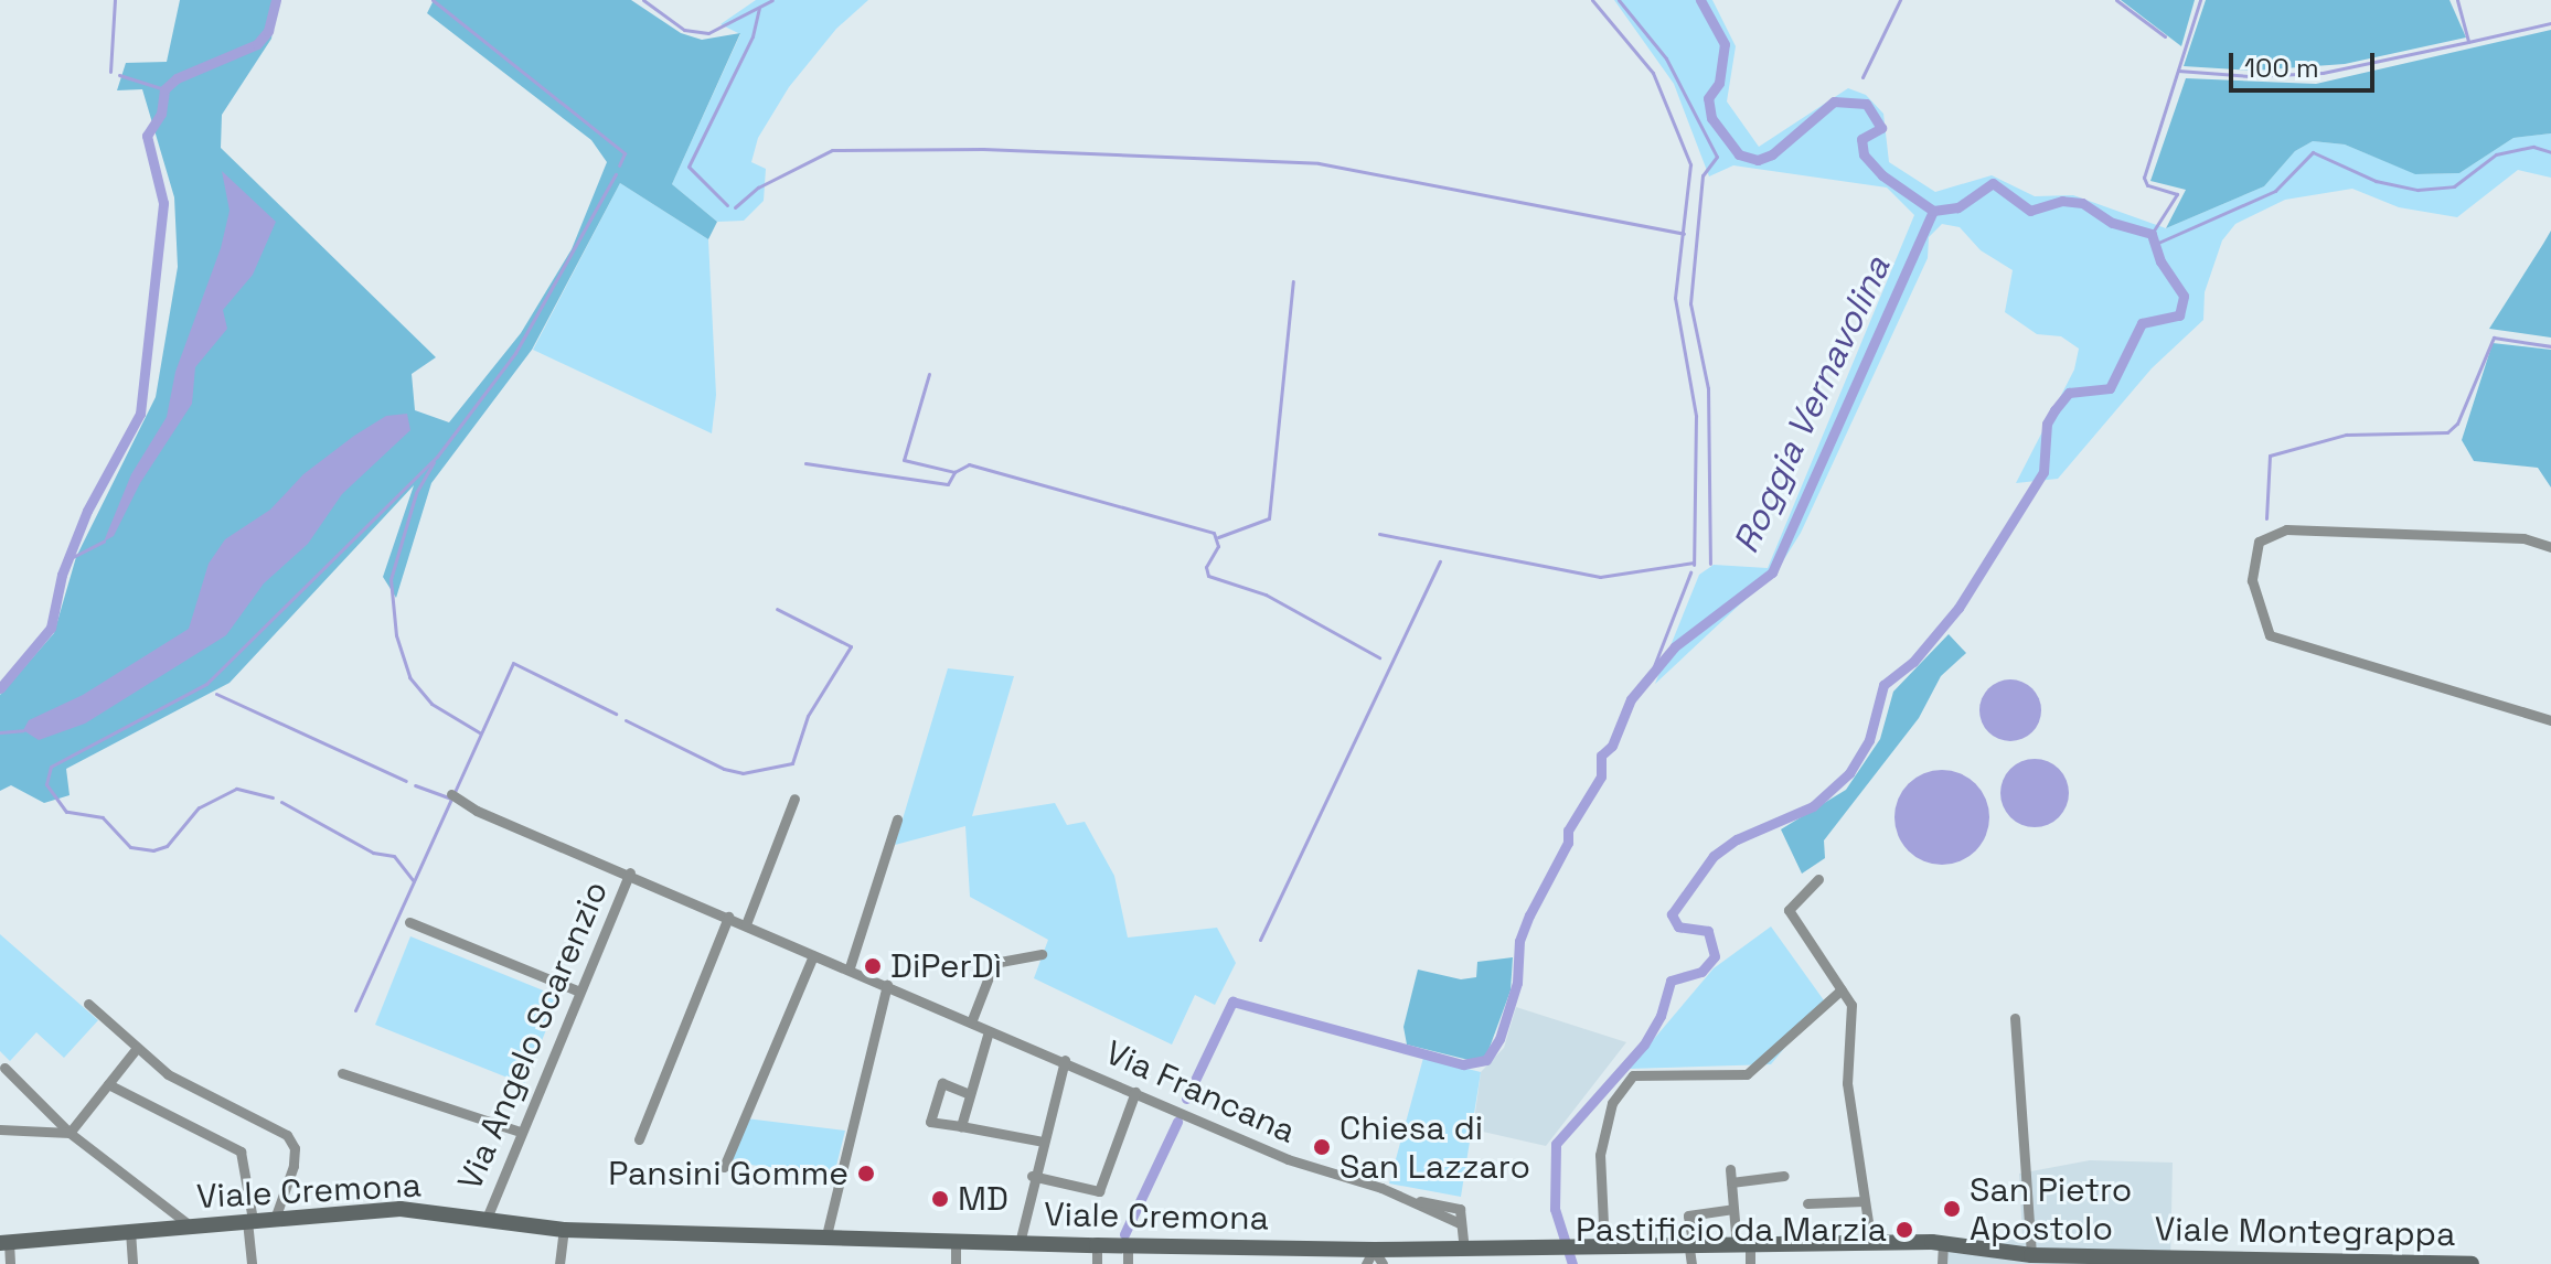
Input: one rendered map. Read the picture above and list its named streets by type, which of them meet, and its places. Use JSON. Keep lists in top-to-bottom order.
{
  "streets": {
    "main road": ["Viale Cremona", "Viale Montegrappa"],
    "street": ["Via Angelo Scarenzio", "Via Francana"]
  },
  "crossings": [
    ["Via Angelo Scarenzio", "Via Francana"],
    ["Via Angelo Scarenzio", "Viale Cremona"],
    ["Via Francana", "Viale Cremona"],
    ["Viale Cremona", "Viale Montegrappa"]
  ],
  "water": ["Roggia Vernavolina"],
  "places": [
    "DiPerDì",
    "Chiesa di San Lazzaro",
    "Pansini Gomme",
    "MD",
    "San Pietro Apostolo",
    "Pastificio da Marzia"
  ],
  "scale_bar": "100 m"
}
